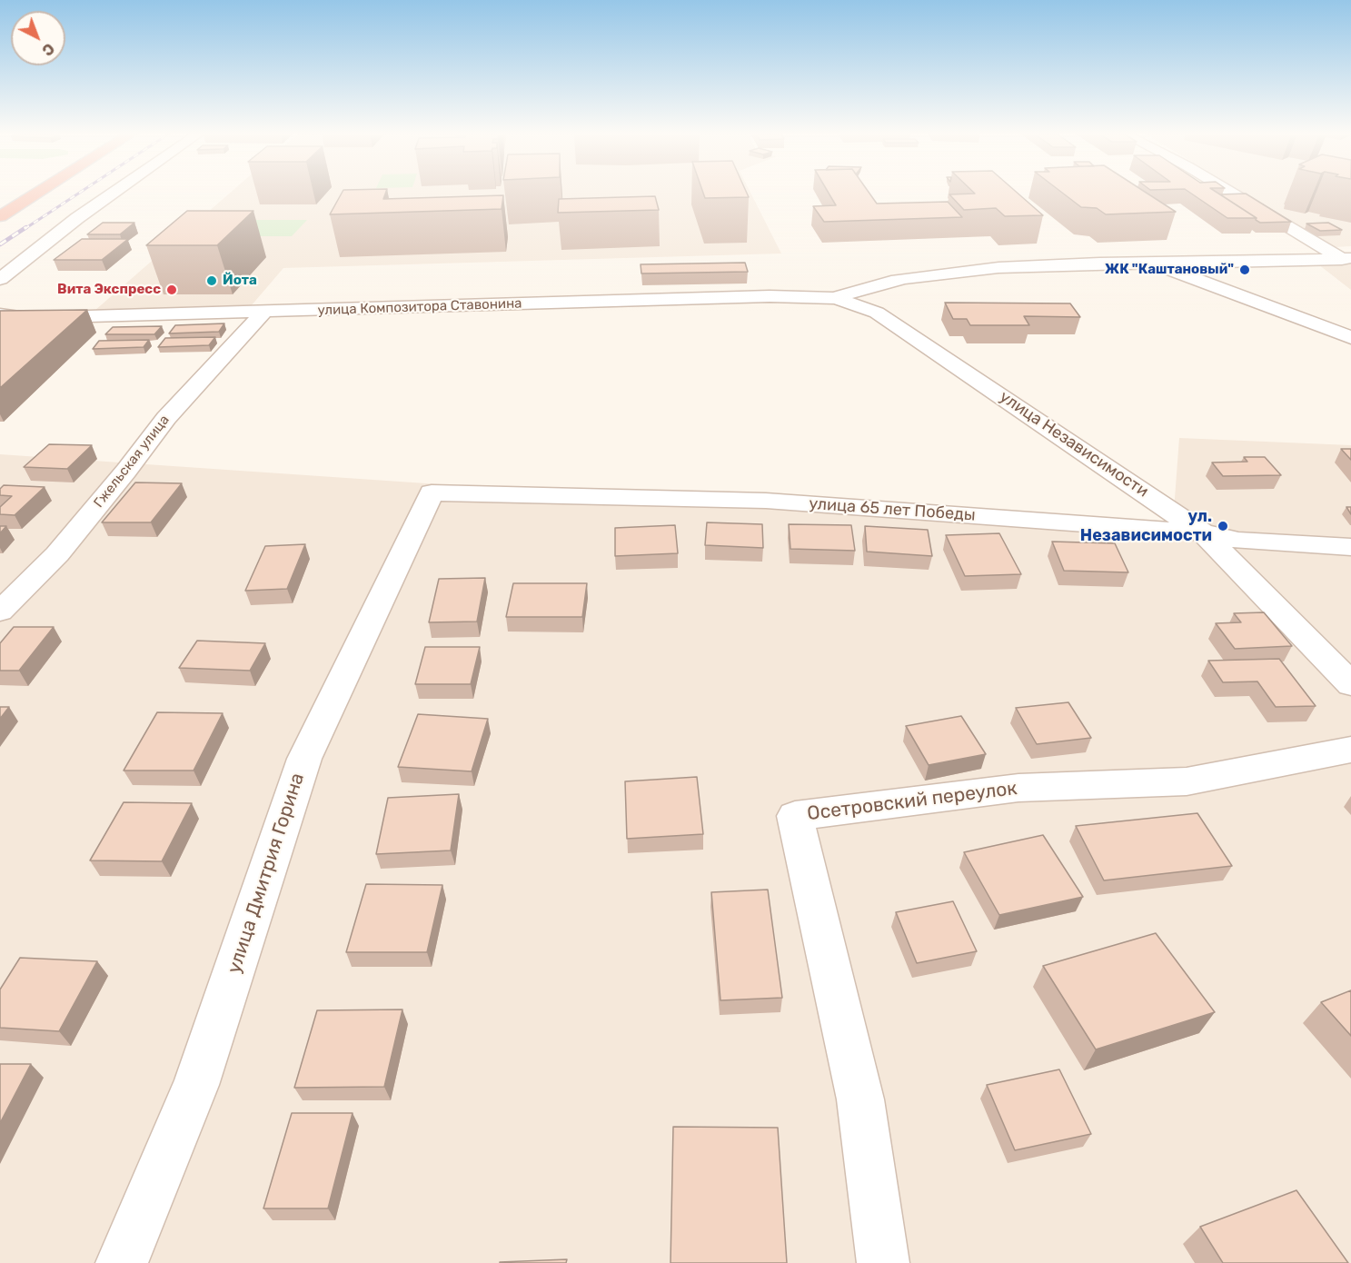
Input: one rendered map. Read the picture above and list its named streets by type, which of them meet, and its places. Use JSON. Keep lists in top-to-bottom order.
{
  "streets": {
    "street": [
      "улица Композитора Ставонина",
      "улица Независимости",
      "Гжельская улица",
      "улица 65 лет Победы",
      "Осетровский переулок",
      "улица Дмитрия Горина"
    ]
  },
  "crossings": [
    ["улица Композитора Ставонина", "улица Независимости"],
    ["улица Композитора Ставонина", "Гжельская улица"],
    ["улица Независимости", "улица 65 лет Победы"],
    ["улица 65 лет Победы", "улица Дмитрия Горина"]
  ],
  "places": [
    "ЖК \"Каштановый\"",
    "Йота",
    "Вита Экспресс",
    "ул. Независимости"
  ],
  "north": "bottom right"
}
